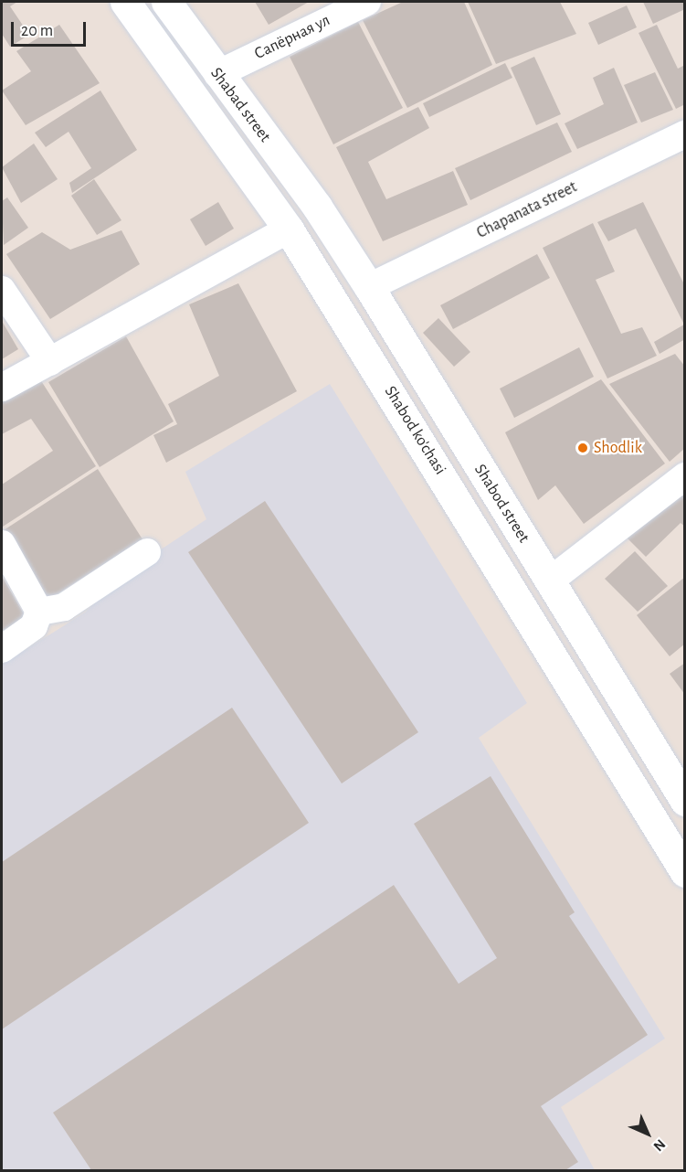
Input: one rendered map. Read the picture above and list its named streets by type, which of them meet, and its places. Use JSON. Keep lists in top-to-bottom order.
{
  "streets": {
    "main road": ["Shabad street", "Shabod ko'chasi", "Shabod street"],
    "street": ["Сапёрная ул", "Chapanata street"]
  },
  "crossings": [
    ["Сапёрная ул", "Shabad street"],
    ["Shabad street", "Shabod street"],
    ["Chapanata street", "Shabod street"]
  ],
  "places": ["Shodlik"],
  "scale_bar": "20 m",
  "north": "bottom right"
}
